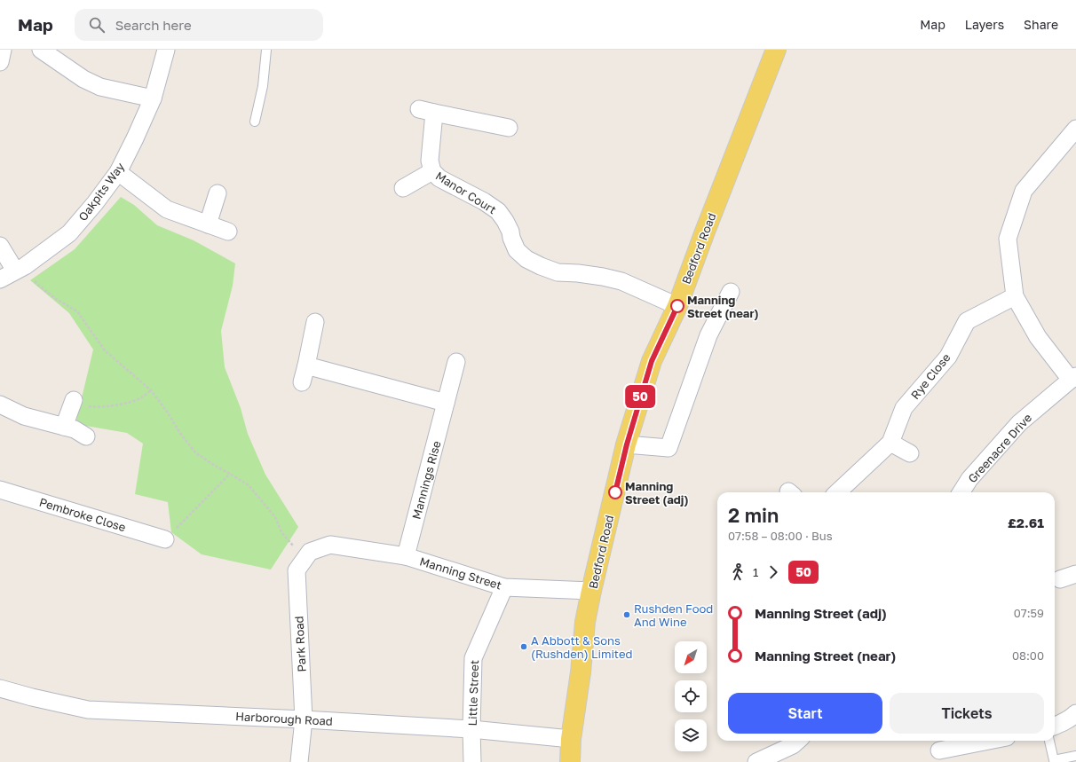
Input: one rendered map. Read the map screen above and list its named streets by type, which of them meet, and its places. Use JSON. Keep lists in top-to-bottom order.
{
  "streets": {
    "main road": ["Bedford Road"],
    "street": [
      "Oakpits Way",
      "Manor Court",
      "Rye Close",
      "Greenacre Drive",
      "Mannings Rise",
      "Pembroke Close",
      "Manning Street",
      "Park Road",
      "Little Street",
      "Harborough Road"
    ]
  },
  "crossings": [
    ["Manor Court", "Bedford Road"],
    ["Bedford Road", "Manning Street"],
    ["Bedford Road", "Harborough Road"],
    ["Mannings Rise", "Manning Street"],
    ["Manning Street", "Park Road"],
    ["Manning Street", "Little Street"],
    ["Park Road", "Harborough Road"],
    ["Little Street", "Harborough Road"]
  ],
  "places": [
    "Manning Street (near)",
    "Manning Street (adj)",
    "Rushden Food And Wine",
    "A Abbott & Sons (Rushden) Limited"
  ],
  "lines": ["bus line 50"],
  "north": "bottom left",
  "page": {
    "header": "Map",
    "search": "Search here",
    "nav": ["Map", "Layers", "Share"],
    "on_map": "50",
    "heading": ["2 min", "07:58 – 08:00 · Bus", "£2.61"],
    "legs": ["1", "50"],
    "list": [
      {
        "name": "Manning Street (adj)",
        "value": "07:59"
      },
      {
        "name": "Manning Street (near)",
        "value": "08:00"
      }
    ],
    "buttons": ["Start", "Tickets"]
  }
}
